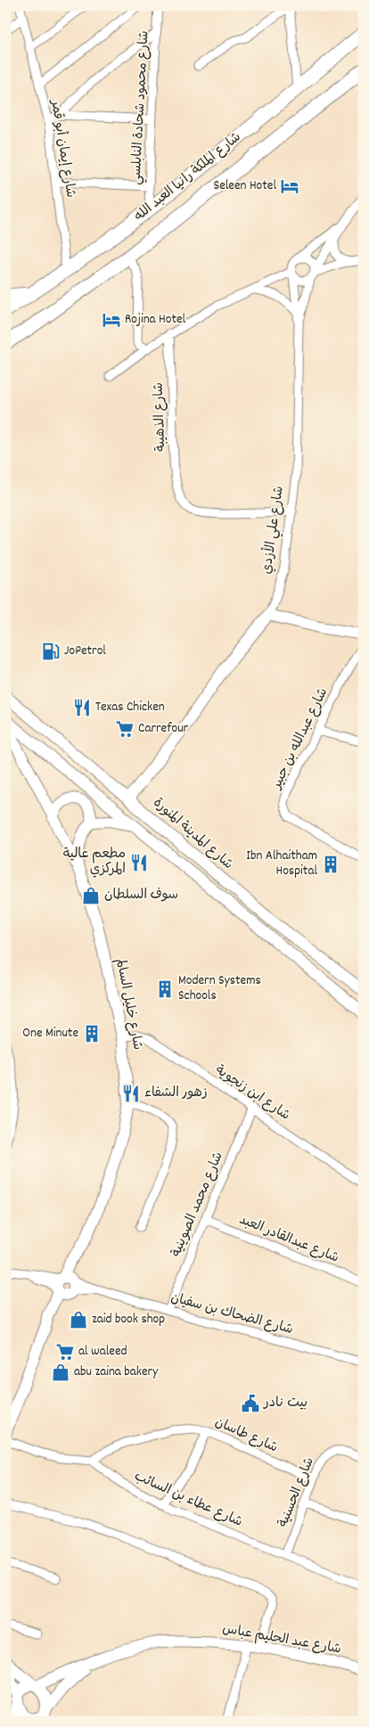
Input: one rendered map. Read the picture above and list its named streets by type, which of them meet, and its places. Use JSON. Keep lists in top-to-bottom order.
{
  "streets": {
    "main road": ["شارع الملكة رانيا العبد الله"],
    "street": [
      "شارع محمود شحادة النابلسي",
      "شارع إيمان أبو قمر",
      "شارع الذهيبة",
      "شارع علي الأزدي",
      "شارع عبدالله بن جبير",
      "شارع المدينة المنورة",
      "شارع خليل السالم",
      "شارع ابن زنجوية",
      "شارع محمد الصوينية",
      "شارع عبدالقادر العبد",
      "شارع الضحاك بن سفيان",
      "شارع طاسان",
      "شارع الحسنية",
      "شارع عطاء بن السائب",
      "شارع عبد الحليم عباس"
    ]
  },
  "crossings": [
    ["شارع محمود شحادة النابلسي", "شارع الملكة رانيا العبد الله"],
    ["شارع إيمان أبو قمر", "شارع الملكة رانيا العبد الله"],
    ["شارع الذهيبة", "شارع علي الأزدي"],
    ["شارع علي الأزدي", "شارع المدينة المنورة"],
    ["شارع خليل السالم", "شارع ابن زنجوية"],
    ["شارع خليل السالم", "شارع الضحاك بن سفيان"],
    ["شارع ابن زنجوية", "شارع محمد الصوينية"],
    ["شارع محمد الصوينية", "شارع عبدالقادر العبد"],
    ["شارع محمد الصوينية", "شارع الضحاك بن سفيان"],
    ["شارع طاسان", "شارع الحسنية"],
    ["شارع طاسان", "شارع عطاء بن السائب"],
    ["شارع الحسنية", "شارع عطاء بن السائب"]
  ],
  "places": {
    "hotel": ["Seleen Hotel", "Rojina Hotel"],
    "fuel station": ["JoPetrol"],
    "restaurant": ["Texas Chicken", "مطعم عالية المركزي", "زهور الشفاء"],
    "supermarket": ["Carrefour", "al waleed"],
    "building": ["Ibn Alhaitham Hospital", "Modern Systems Schools", "One Minute"],
    "shop": ["سوف السلطان", "zaid book shop", "abu zaina bakery"],
    "public building": ["بيت نادر"]
  }
}
